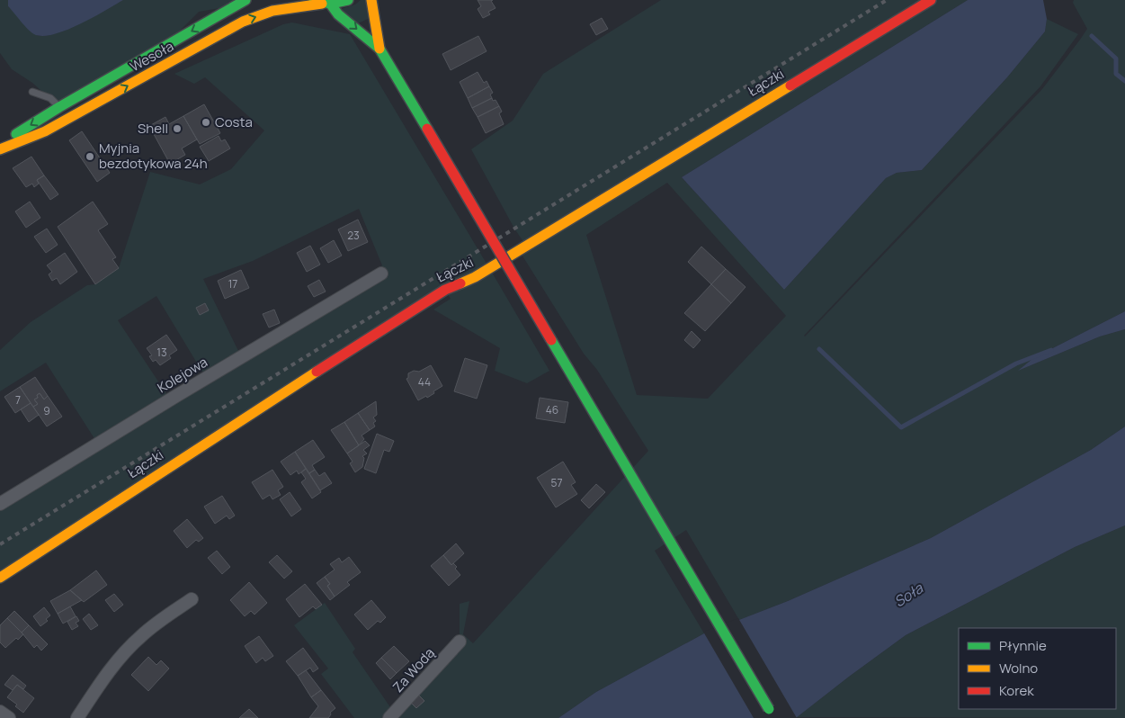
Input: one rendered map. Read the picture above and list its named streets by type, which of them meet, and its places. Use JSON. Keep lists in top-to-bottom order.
{
  "streets": {
    "street": [
      "Wesoła",
      "Łączki",
      "Kolejowa",
      "Za Wodą"
    ]
  },
  "water": ["Soła"],
  "places": ["Costa", "Shell", "Myjnia bezdotykowa 24h"],
  "house_numbers": [
    "23",
    "17",
    "13",
    "44",
    "7",
    "46",
    "9",
    "57"
  ],
  "legend": ["Płynnie", "Wolno", "Korek"]
}
